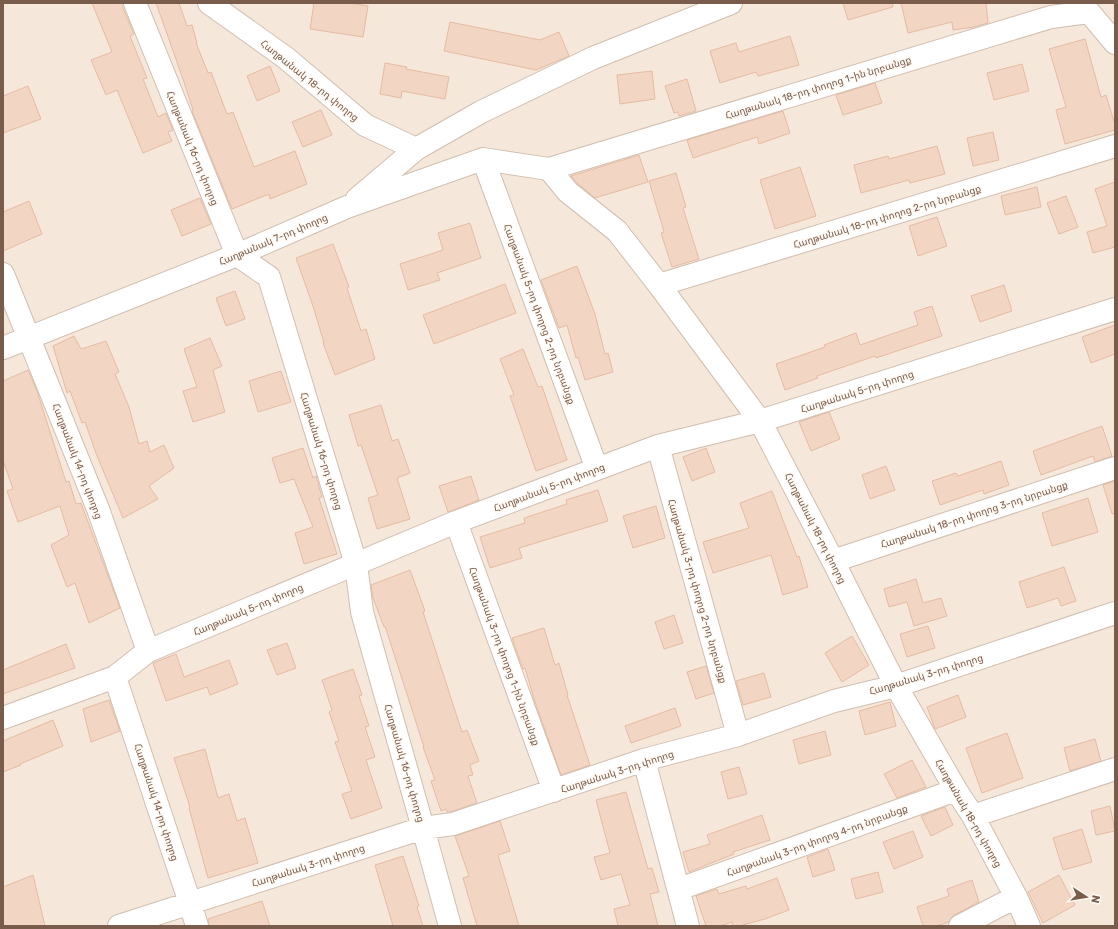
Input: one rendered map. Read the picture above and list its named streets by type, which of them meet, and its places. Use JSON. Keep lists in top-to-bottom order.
{
  "streets": {
    "street": [
      "Հաղթանակ 18-րդ փողոց",
      "Հաղթանակ 18-րդ փողոց 1-ին նրբանցք",
      "Հաղթանակ 16-րդ փողոց",
      "Հաղթանակ 18-րդ փողոց 2-րդ նրբանցք",
      "Հաղթանակ 7-րդ փողոց",
      "Հաղթանակ 5-րդ փողոց 2-րդ նրբանցք",
      "Հաղթանակ 5-րդ փողոց",
      "Հաղթանակ 14-րդ փողոց",
      "Հաղթանակ 18-րդ փողոց 3-րդ նրբանցք",
      "Հաղթանակ 3-րդ փողոց 2-րդ նրբանցք",
      "Հաղթանակ 3-րդ փողոց 1-ին նրբանցք",
      "Հաղթանակ 3-րդ փողոց",
      "Հաղթանակ 3-րդ փողոց 4-րդ նրբանցք"
    ]
  },
  "crossings": [
    ["Հաղթանակ 18-րդ փողոց", "Հաղթանակ 18-րդ փողոց 1-ին նրբանցք"],
    ["Հաղթանակ 18-րդ փողոց", "Հաղթանակ 18-րդ փողոց 2-րդ նրբանցք"],
    ["Հաղթանակ 18-րդ փողոց", "Հաղթանակ 7-րդ փողոց"],
    ["Հաղթանակ 18-րդ փողոց", "Հաղթանակ 5-րդ փողոց"],
    ["Հաղթանակ 18-րդ փողոց", "Հաղթանակ 18-րդ փողոց 3-րդ նրբանցք"],
    ["Հաղթանակ 18-րդ փողոց", "Հաղթանակ 3-րդ փողոց"],
    ["Հաղթանակ 18-րդ փողոց", "Հաղթանակ 3-րդ փողոց 4-րդ նրբանցք"],
    ["Հաղթանակ 18-րդ փողոց 1-ին նրբանցք", "Հաղթանակ 7-րդ փողոց"],
    ["Հաղթանակ 16-րդ փողոց", "Հաղթանակ 7-րդ փողոց"],
    ["Հաղթանակ 16-րդ փողոց", "Հաղթանակ 5-րդ փողոց"],
    ["Հաղթանակ 16-րդ փողոց", "Հաղթանակ 3-րդ փողոց"],
    ["Հաղթանակ 7-րդ փողոց", "Հաղթանակ 5-րդ փողոց 2-րդ նրբանցք"],
    ["Հաղթանակ 7-րդ փողոց", "Հաղթանակ 14-րդ փողոց"],
    ["Հաղթանակ 5-րդ փողոց 2-րդ նրբանցք", "Հաղթանակ 5-րդ փողոց"],
    ["Հաղթանակ 5-րդ փողոց", "Հաղթանակ 14-րդ փողոց"],
    ["Հաղթանակ 5-րդ փողոց", "Հաղթանակ 3-րդ փողոց 2-րդ նրբանցք"],
    ["Հաղթանակ 5-րդ փողոց", "Հաղթանակ 3-րդ փողոց 1-ին նրբանցք"],
    ["Հաղթանակ 14-րդ փողոց", "Հաղթանակ 3-րդ փողոց"],
    ["Հաղթանակ 3-րդ փողոց 2-րդ նրբանցք", "Հաղթանակ 3-րդ փողոց"],
    ["Հաղթանակ 3-րդ փողոց 1-ին նրբանցք", "Հաղթանակ 3-րդ փողոց"]
  ],
  "north": "right"
}
